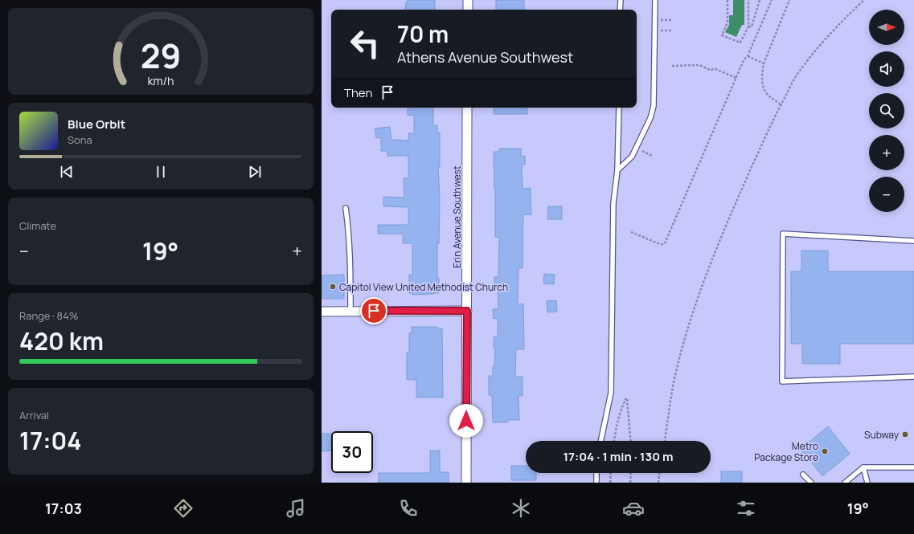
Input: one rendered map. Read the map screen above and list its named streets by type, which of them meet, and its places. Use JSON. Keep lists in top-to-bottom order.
{
  "streets": {
    "street": ["Erin Avenue Southwest"]
  },
  "places": ["Capitol View United Methodist Church", "Subway", "Metro Package Store"],
  "north": "right",
  "page": {
    "map_buttons": ["+", "−"],
    "turn": ["70 m", "Athens Avenue Southwest"],
    "then": "Then",
    "song": ["Blue Orbit", "Sona"],
    "tile": [
      "Climate",
      ["Range · 84%", "420 km"],
      ["Arrival", "17:04"]
    ],
    "heat": ["−", "19°", "+"],
    "limit": "30",
    "trip": "17:04 · 1 min · 130 m",
    "tabs": ["17:03", "19°"],
    "gauge": ["29", "km/h"]
  }
}
